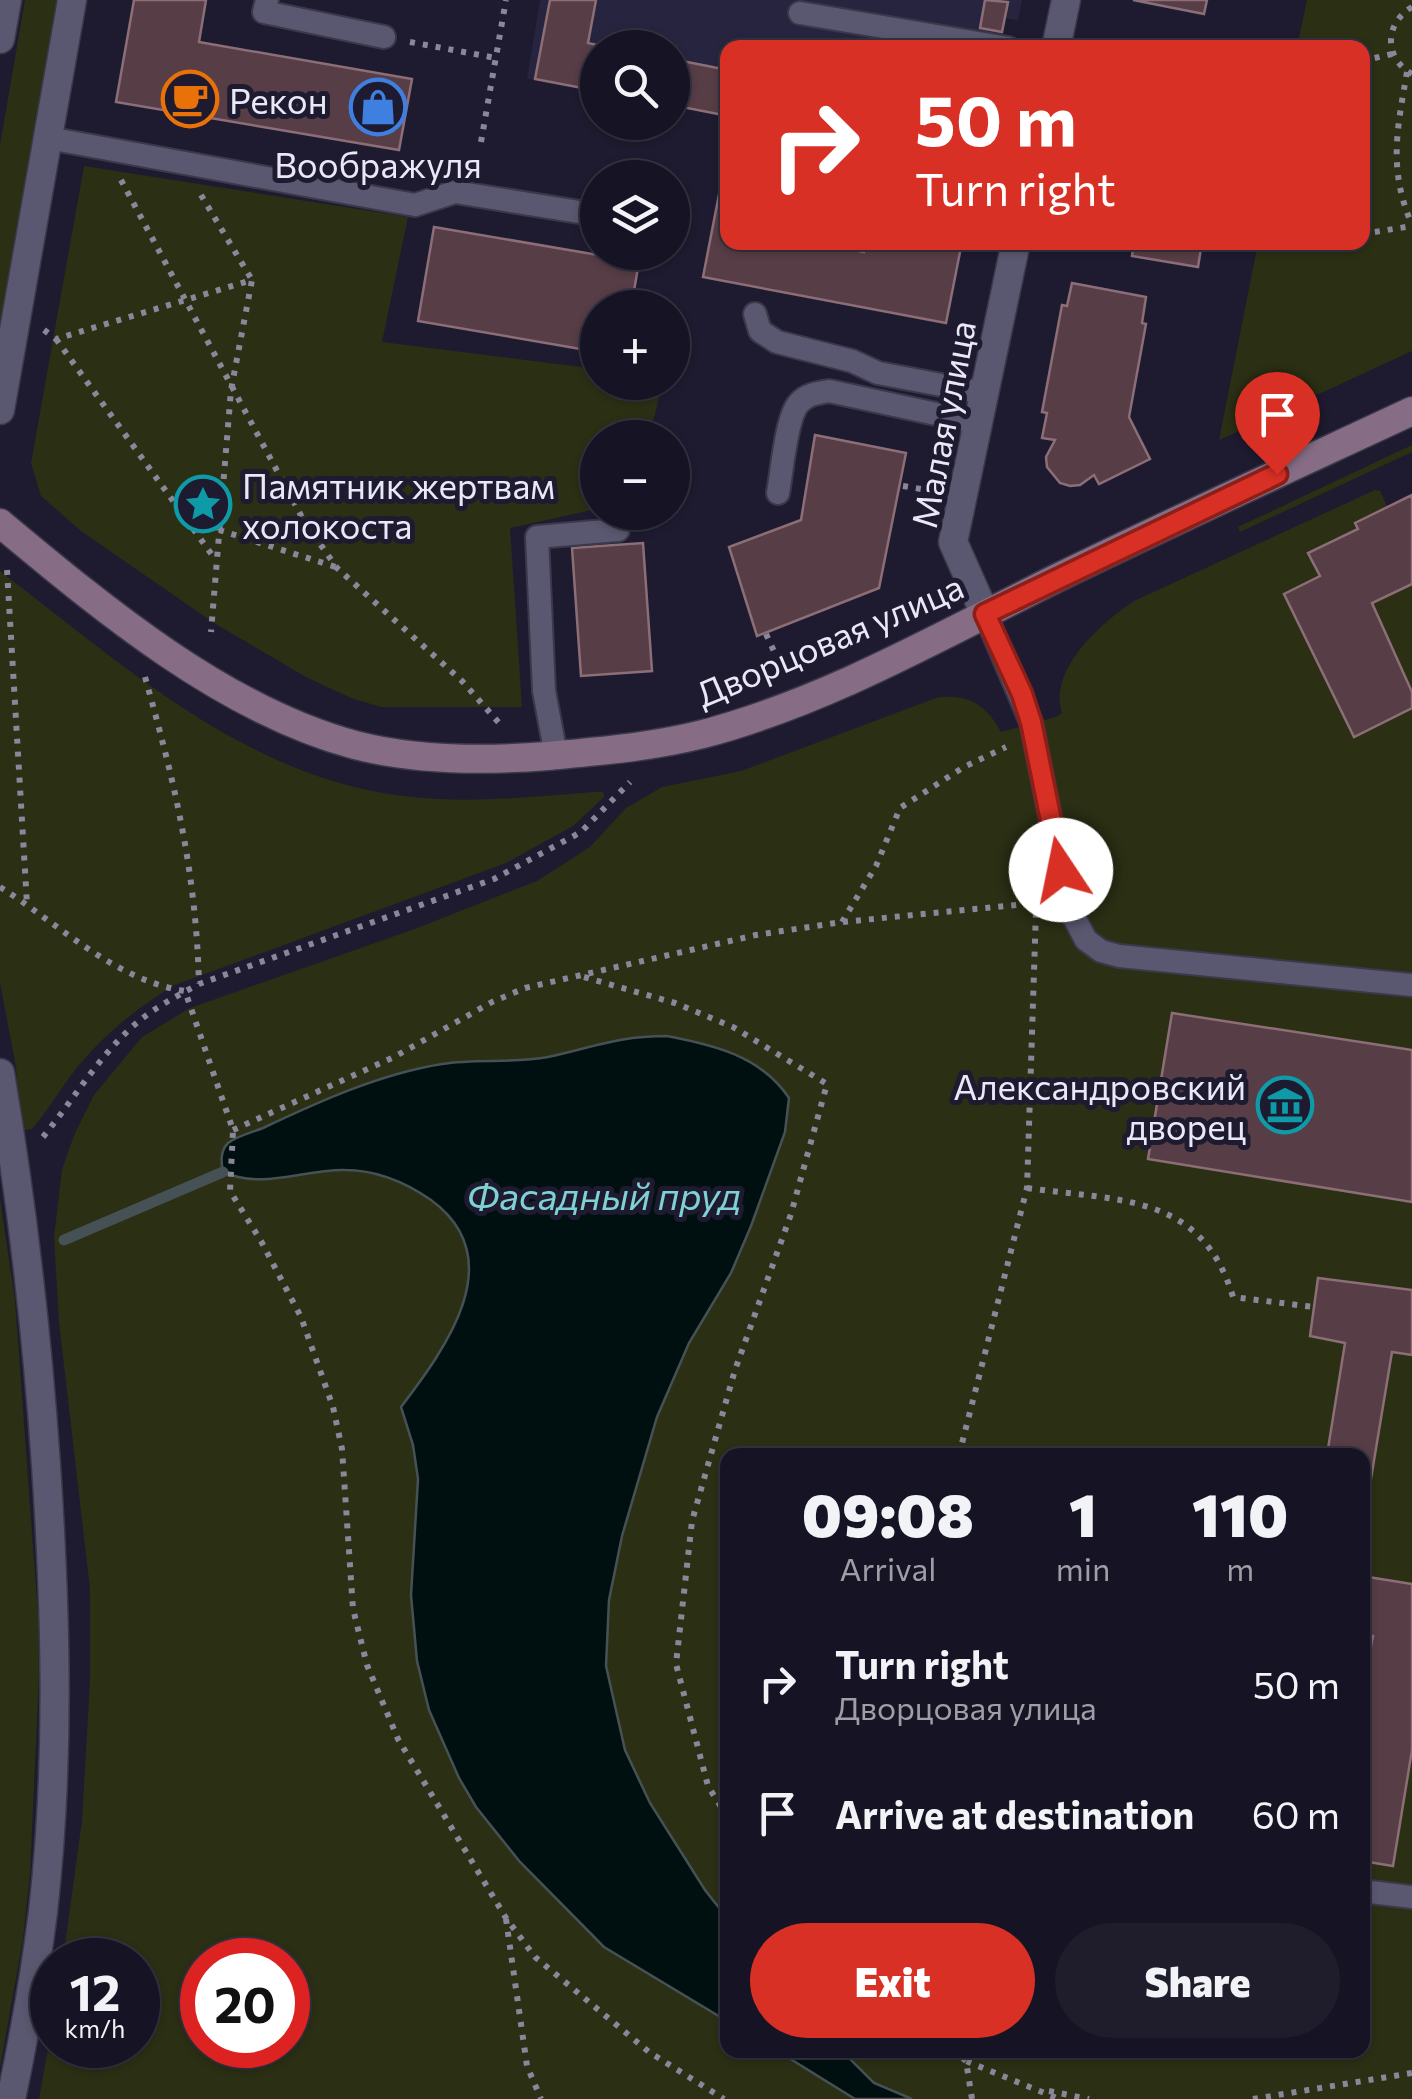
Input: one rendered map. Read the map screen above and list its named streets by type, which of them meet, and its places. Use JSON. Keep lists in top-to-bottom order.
{
  "streets": {
    "main road": ["Дворцовая улица"],
    "street": ["Малая улица"]
  },
  "crossings": [
    ["Малая улица", "Дворцовая улица"]
  ],
  "water": ["Фасадный пруд"],
  "places": {
    "cafe": ["Рекон"],
    "shop": ["Воображуля"],
    "place": ["Памятник жертвам холокоста"],
    "museum": ["Александровский дворец"]
  },
  "page": {
    "map_buttons": ["+", "−"],
    "turn": ["50 m", "Turn right"],
    "eta": [
      "09:08",
      "Arrival",
      "1",
      "min",
      "110",
      "m"
    ],
    "list": [
      {
        "name": "Turn right",
        "note": "Дворцовая улица",
        "value": "50 m"
      },
      {
        "name": "Arrive at destination",
        "value": "60 m"
      }
    ],
    "buttons": ["Exit", "Share"],
    "speed": "12 km/h",
    "limit": "20"
  }
}
